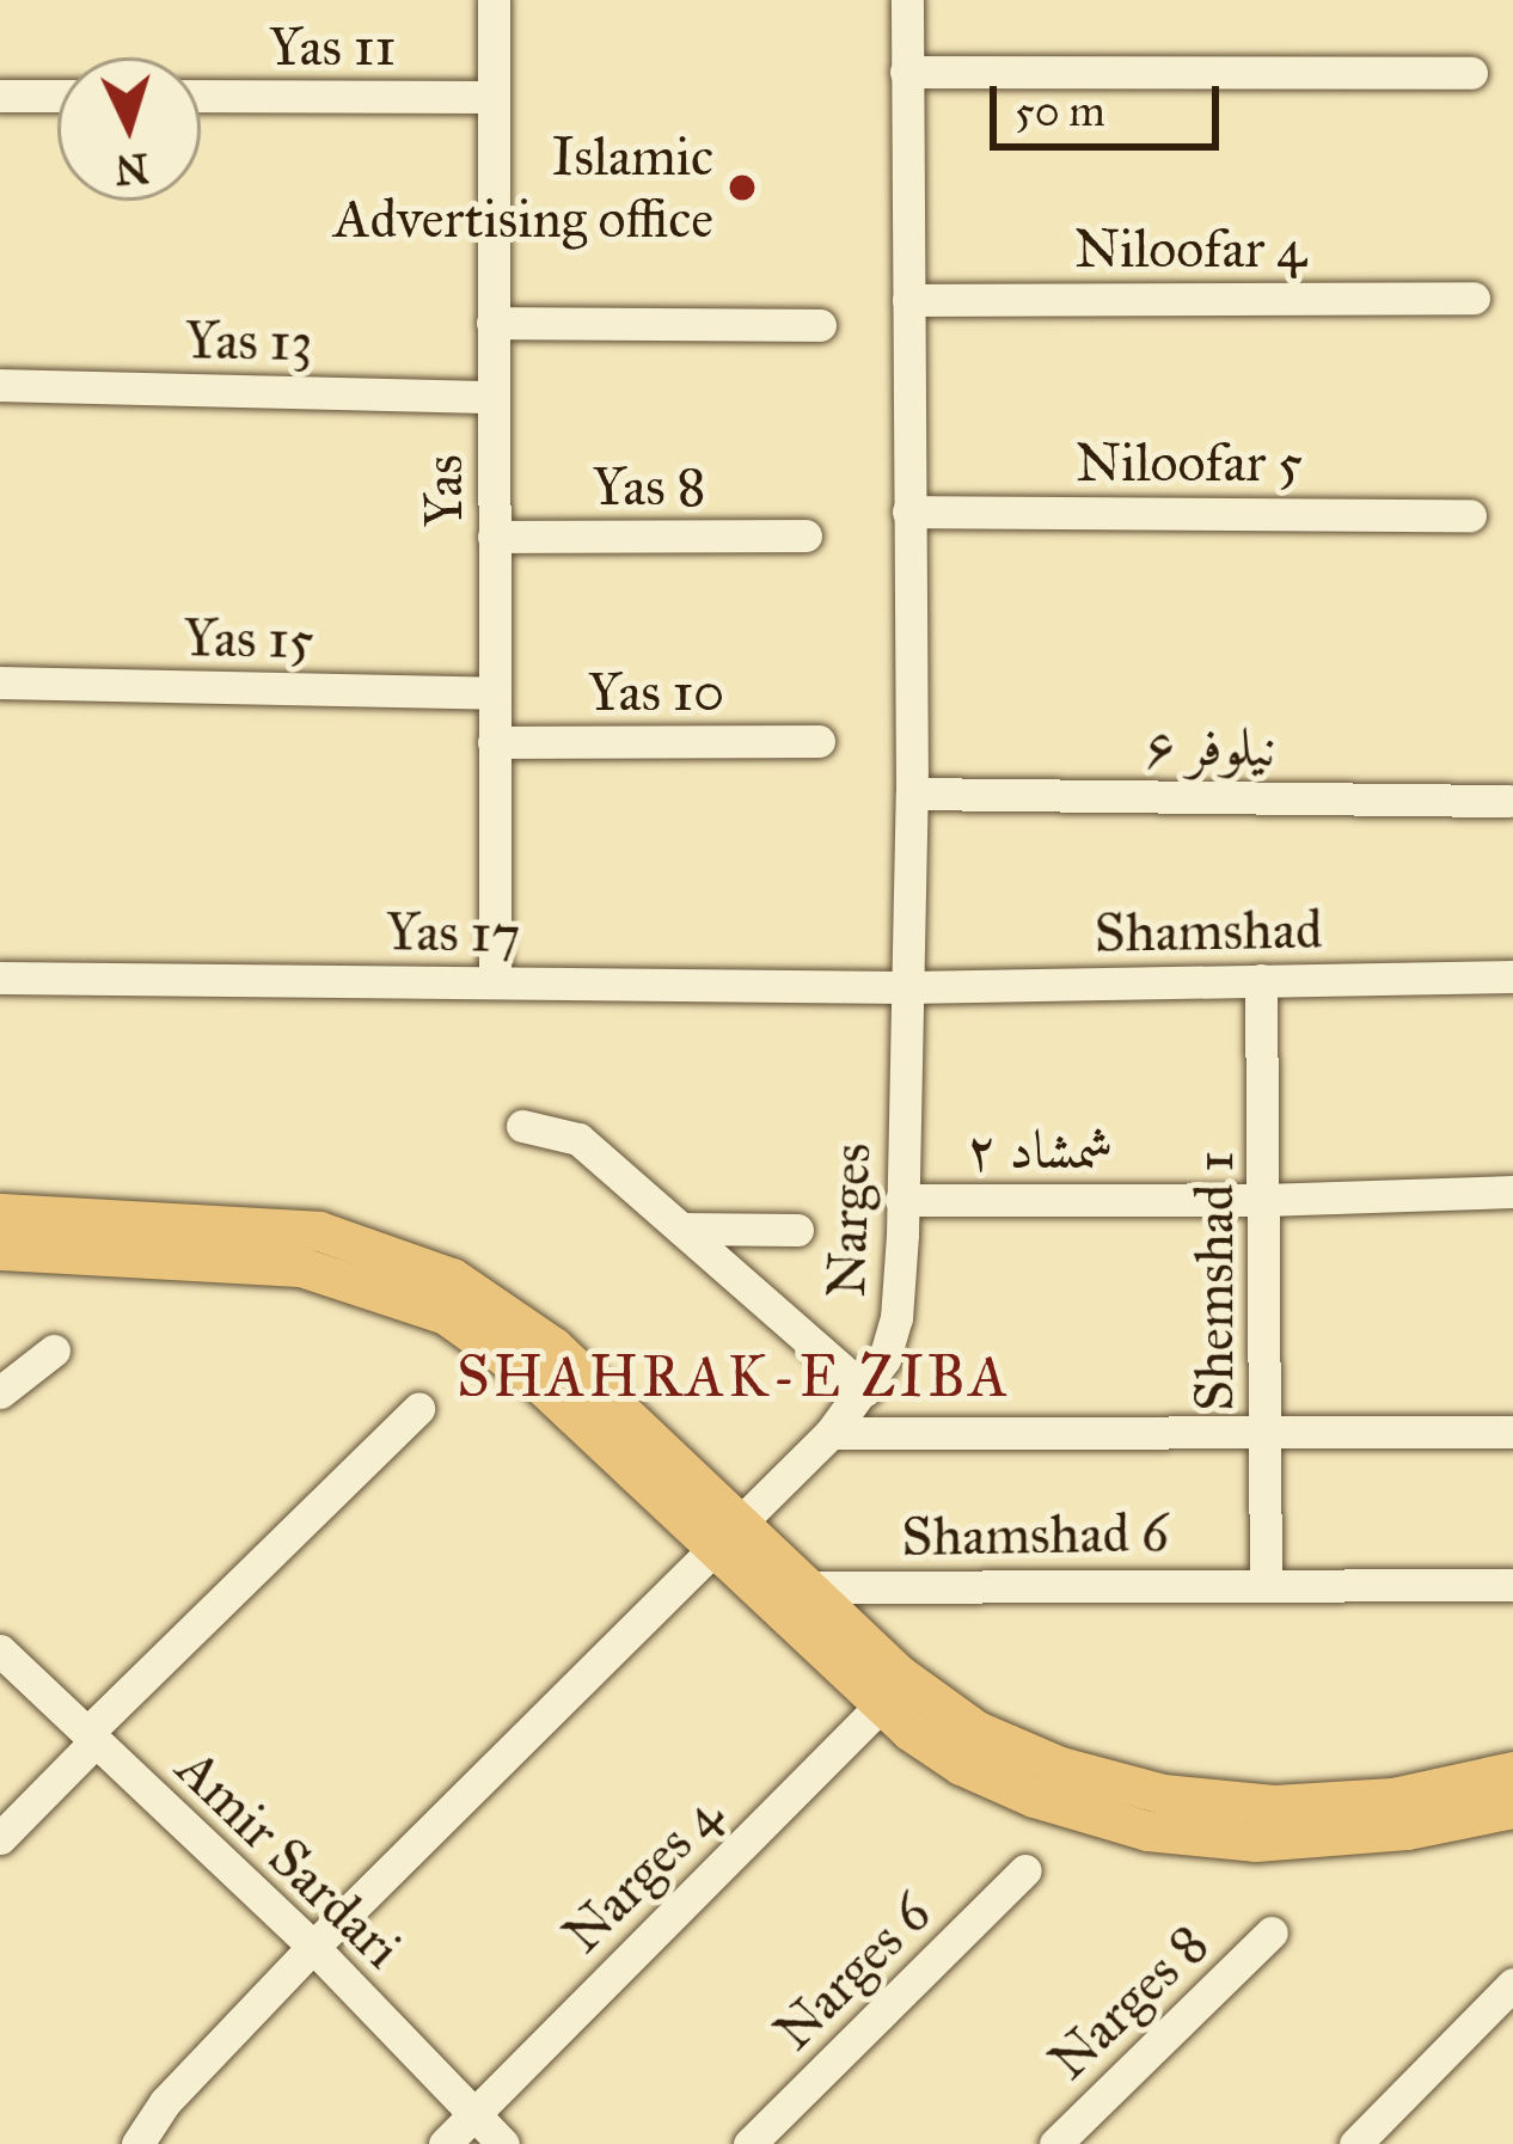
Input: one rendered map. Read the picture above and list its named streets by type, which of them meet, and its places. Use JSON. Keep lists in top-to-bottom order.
{
  "streets": {
    "street": [
      "Yas 11",
      "Niloofar 4",
      "Yas 13",
      "Niloofar 5",
      "Yas 8",
      "Yas",
      "Yas 15",
      "Yas 10",
      "نیلوفر ۶",
      "Shamshad",
      "Yas 17",
      "شمشاد ۲",
      "Narges",
      "Shemshad 1",
      "Shamshad 6",
      "Amir Sardari",
      "Narges 4",
      "Narges 6",
      "Narges 8"
    ]
  },
  "crossings": [
    ["Yas 11", "Yas"],
    ["Niloofar 4", "Narges"],
    ["Yas 13", "Yas"],
    ["Niloofar 5", "Narges"],
    ["Yas 8", "Yas"],
    ["Yas", "Yas 15"],
    ["Yas", "Yas 10"],
    ["Yas", "Yas 17"],
    ["نیلوفر ۶", "Narges"],
    ["Shamshad", "Yas 17"],
    ["Shamshad", "Narges"],
    ["Shamshad", "Shemshad 1"],
    ["Yas 17", "Narges"],
    ["شمشاد ۲", "Narges"],
    ["شمشاد ۲", "Shemshad 1"],
    ["Narges", "Amir Sardari"],
    ["Shemshad 1", "Shamshad 6"],
    ["Amir Sardari", "Narges 4"]
  ],
  "districts": ["SHAHRAK-E ZIBA"],
  "places": ["Islamic Advertising office"],
  "scale_bar": "50 m",
  "north": "bottom"
}
